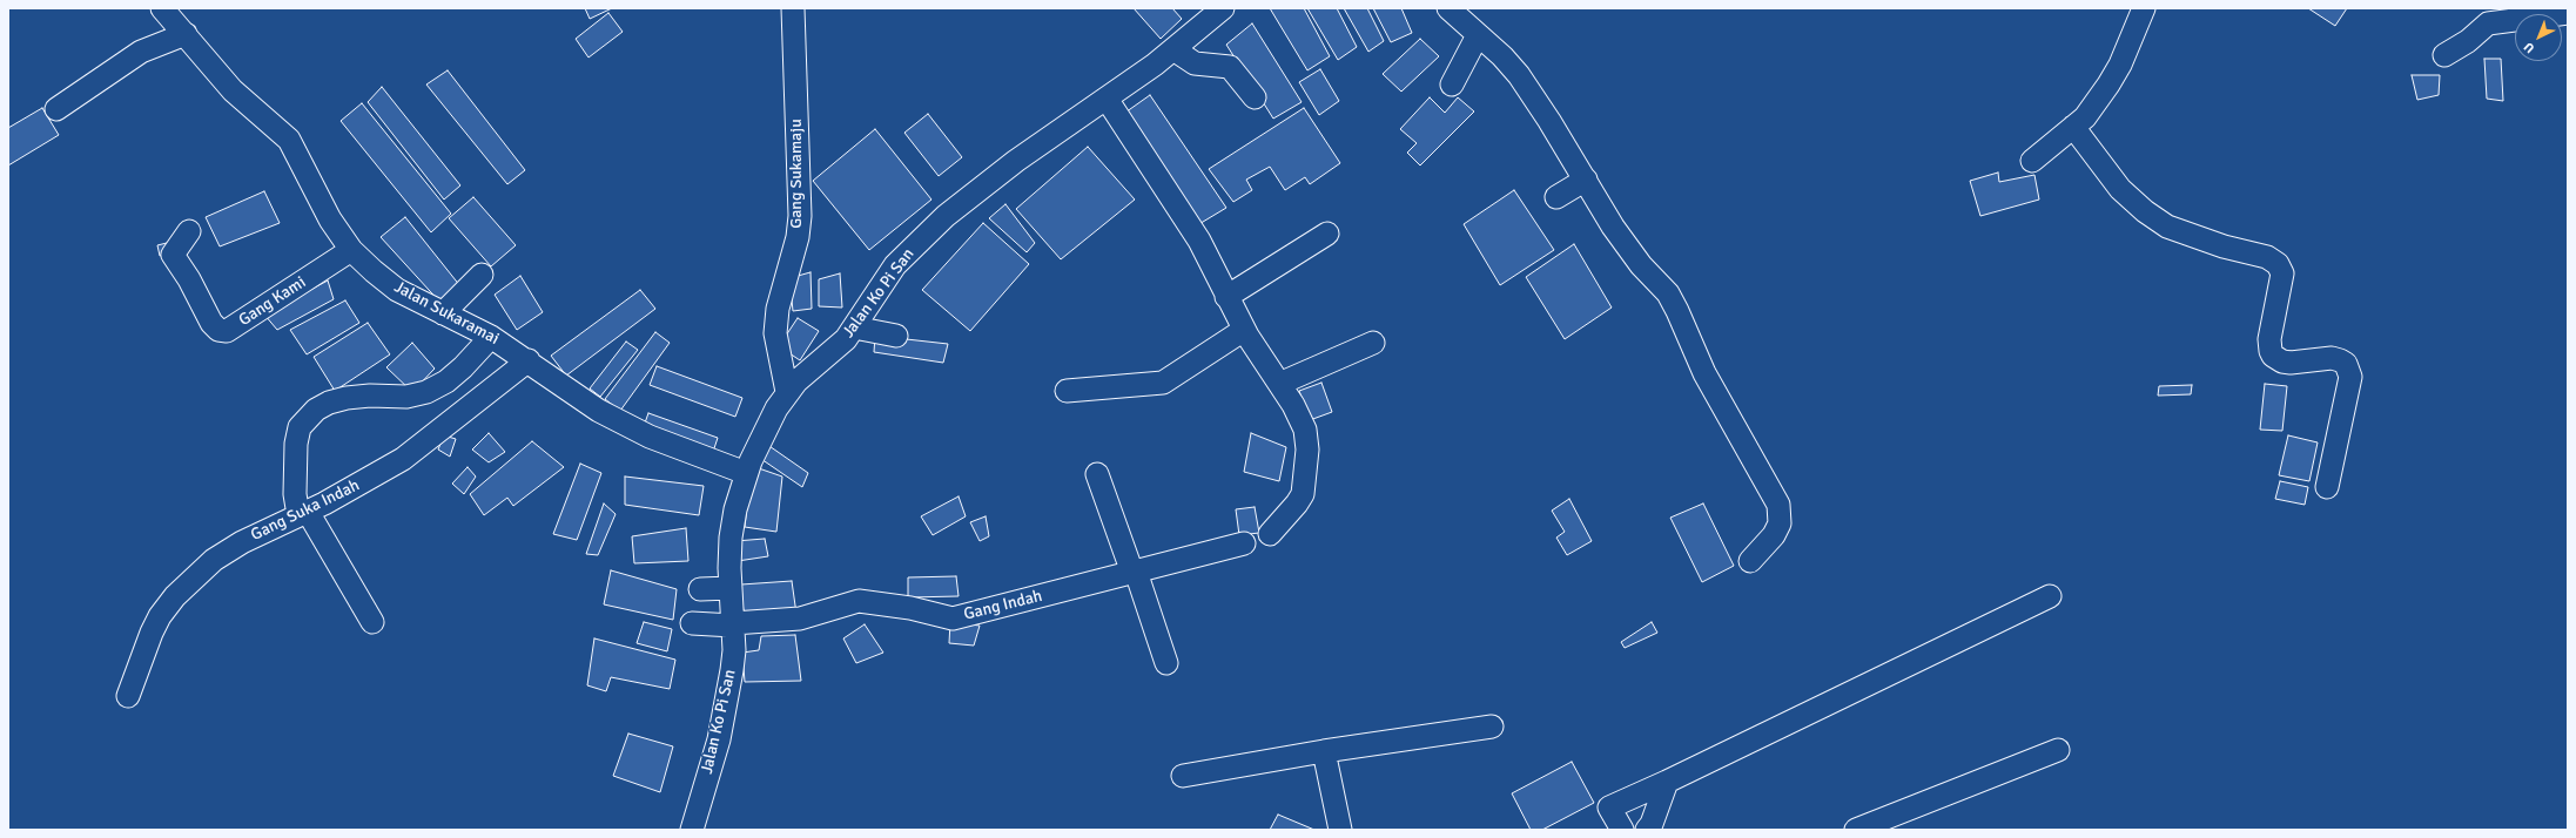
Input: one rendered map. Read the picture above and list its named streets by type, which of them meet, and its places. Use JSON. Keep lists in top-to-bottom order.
{
  "streets": {
    "street": [
      "Gang Sukamaju",
      "Jalan Ko Pi San",
      "Gang Kami",
      "Jalan Sukaramai",
      "Gang Suka Indah",
      "Gang Indah"
    ]
  },
  "crossings": [
    ["Gang Sukamaju", "Jalan Ko Pi San"],
    ["Jalan Ko Pi San", "Jalan Sukaramai"],
    ["Jalan Ko Pi San", "Gang Indah"],
    ["Gang Kami", "Jalan Sukaramai"],
    ["Jalan Sukaramai", "Gang Suka Indah"]
  ],
  "north": "bottom left"
}
